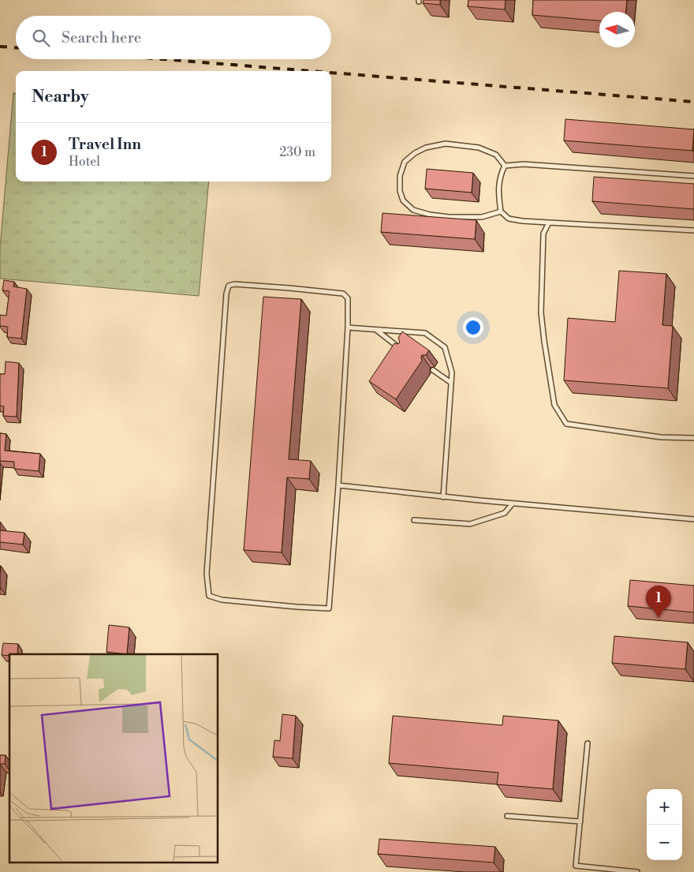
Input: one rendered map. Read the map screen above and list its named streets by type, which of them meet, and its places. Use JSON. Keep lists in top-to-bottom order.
{
  "north": "left",
  "page": {
    "search": "Search here",
    "heading": "Nearby",
    "list": [
      {
        "mark": "1",
        "name": "Travel Inn",
        "note": "Hotel",
        "value": "230 m"
      }
    ],
    "pins": "1",
    "map_buttons": ["+", "−"]
  }
}
